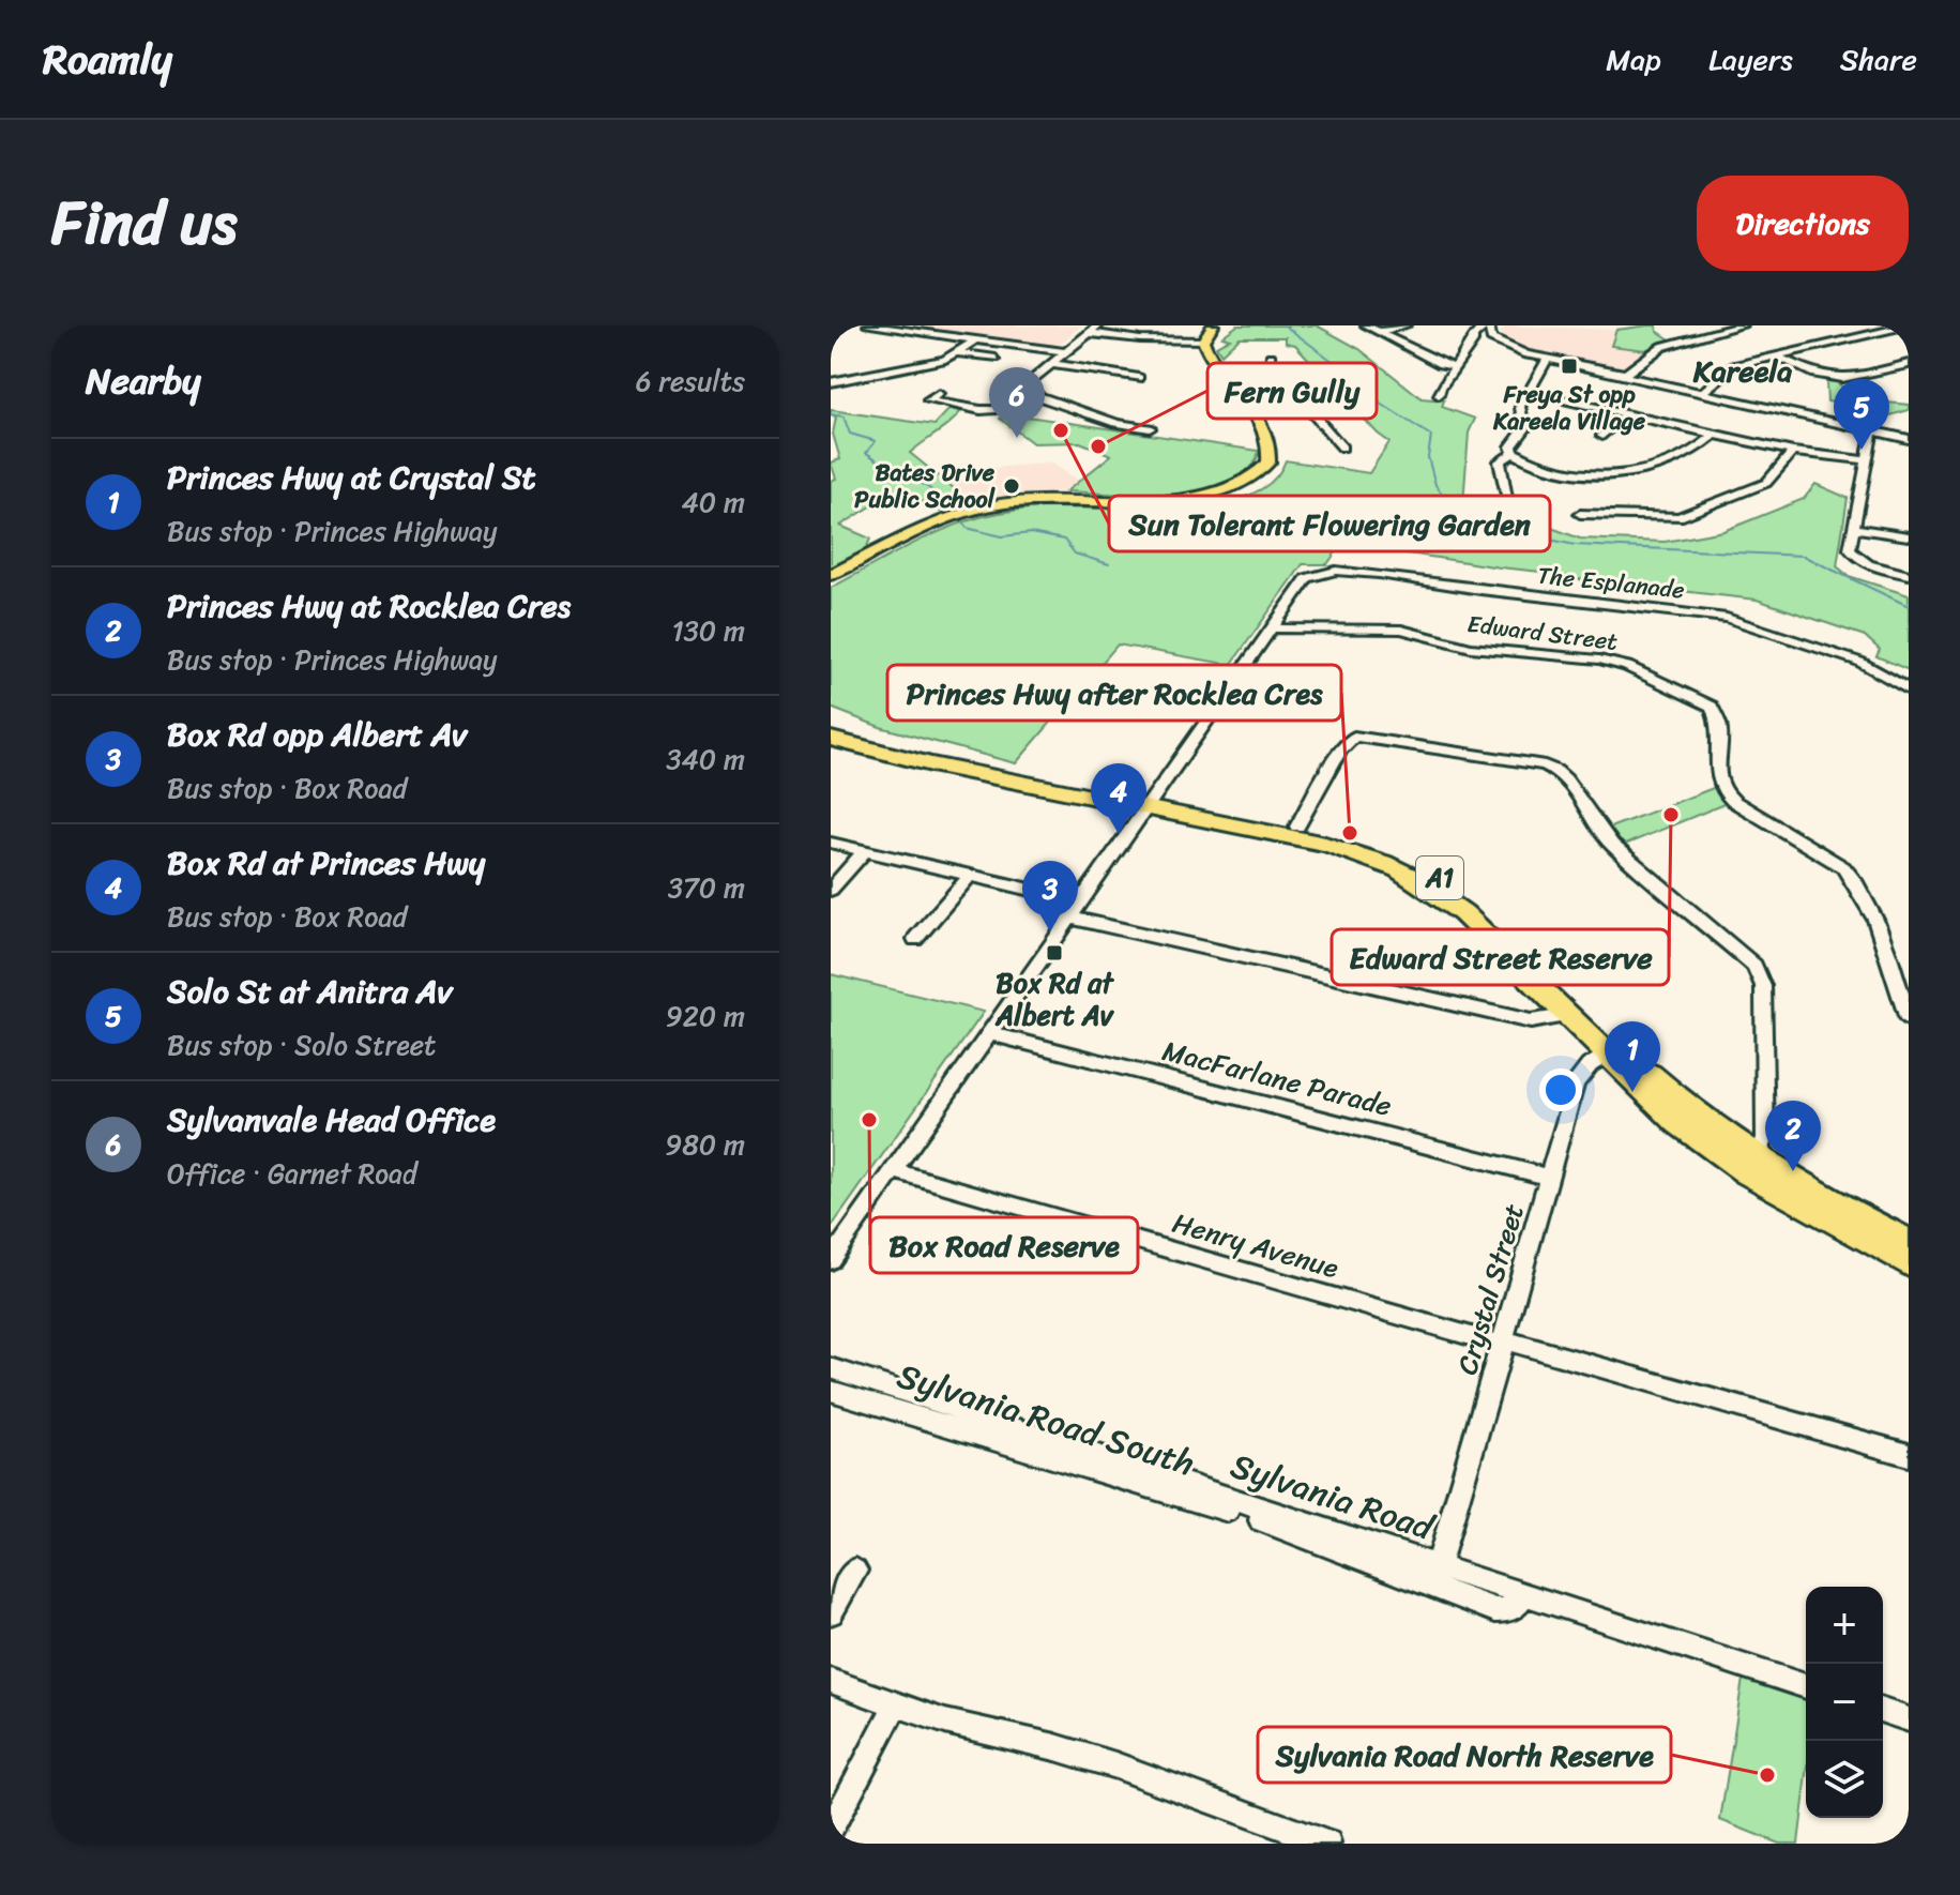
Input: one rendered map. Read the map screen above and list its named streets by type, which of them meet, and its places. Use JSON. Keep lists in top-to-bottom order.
{
  "streets": {
    "highway": ["A1"],
    "street": [
      "The Esplanade",
      "Edward Street",
      "MacFarlane Parade",
      "Henry Avenue",
      "Crystal Street",
      "Sylvania Road South",
      "Sylvania Road"
    ]
  },
  "crossings": [
    ["The Esplanade", "Edward Street"],
    ["A1", "Crystal Street"],
    ["MacFarlane Parade", "Crystal Street"],
    ["Henry Avenue", "Crystal Street"],
    ["Crystal Street", "Sylvania Road"],
    ["Sylvania Road South", "Sylvania Road"]
  ],
  "districts": ["Kareela"],
  "places": {
    "transit": ["Freya St opp Kareela Village", "Box Rd at Albert Av"],
    "other": [
      "Sun Tolerant Flowering Garden",
      "Fern Gully",
      "Bates Drive Public School",
      "Edward Street Reserve",
      "Princes Hwy after Rocklea Cres",
      "Box Road Reserve",
      "Sylvania Road North Reserve"
    ]
  },
  "page": {
    "header": "Roamly",
    "nav": ["Map", "Layers", "Share"],
    "title": "Find us",
    "buttons": "Directions",
    "heading": ["Nearby", "6 results"],
    "pins": [
      "6",
      "5",
      "4",
      "3",
      "1",
      "2"
    ],
    "list": [
      {
        "mark": "1",
        "name": "Princes Hwy at Crystal St",
        "note": "Bus stop · Princes Highway",
        "value": "40 m"
      },
      {
        "mark": "2",
        "name": "Princes Hwy at Rocklea Cres",
        "note": "Bus stop · Princes Highway",
        "value": "130 m"
      },
      {
        "mark": "3",
        "name": "Box Rd opp Albert Av",
        "note": "Bus stop · Box Road",
        "value": "340 m"
      },
      {
        "mark": "4",
        "name": "Box Rd at Princes Hwy",
        "note": "Bus stop · Box Road",
        "value": "370 m"
      },
      {
        "mark": "5",
        "name": "Solo St at Anitra Av",
        "note": "Bus stop · Solo Street",
        "value": "920 m"
      },
      {
        "mark": "6",
        "name": "Sylvanvale Head Office",
        "note": "Office · Garnet Road",
        "value": "980 m"
      }
    ],
    "map_buttons": ["+", "−"]
  }
}
